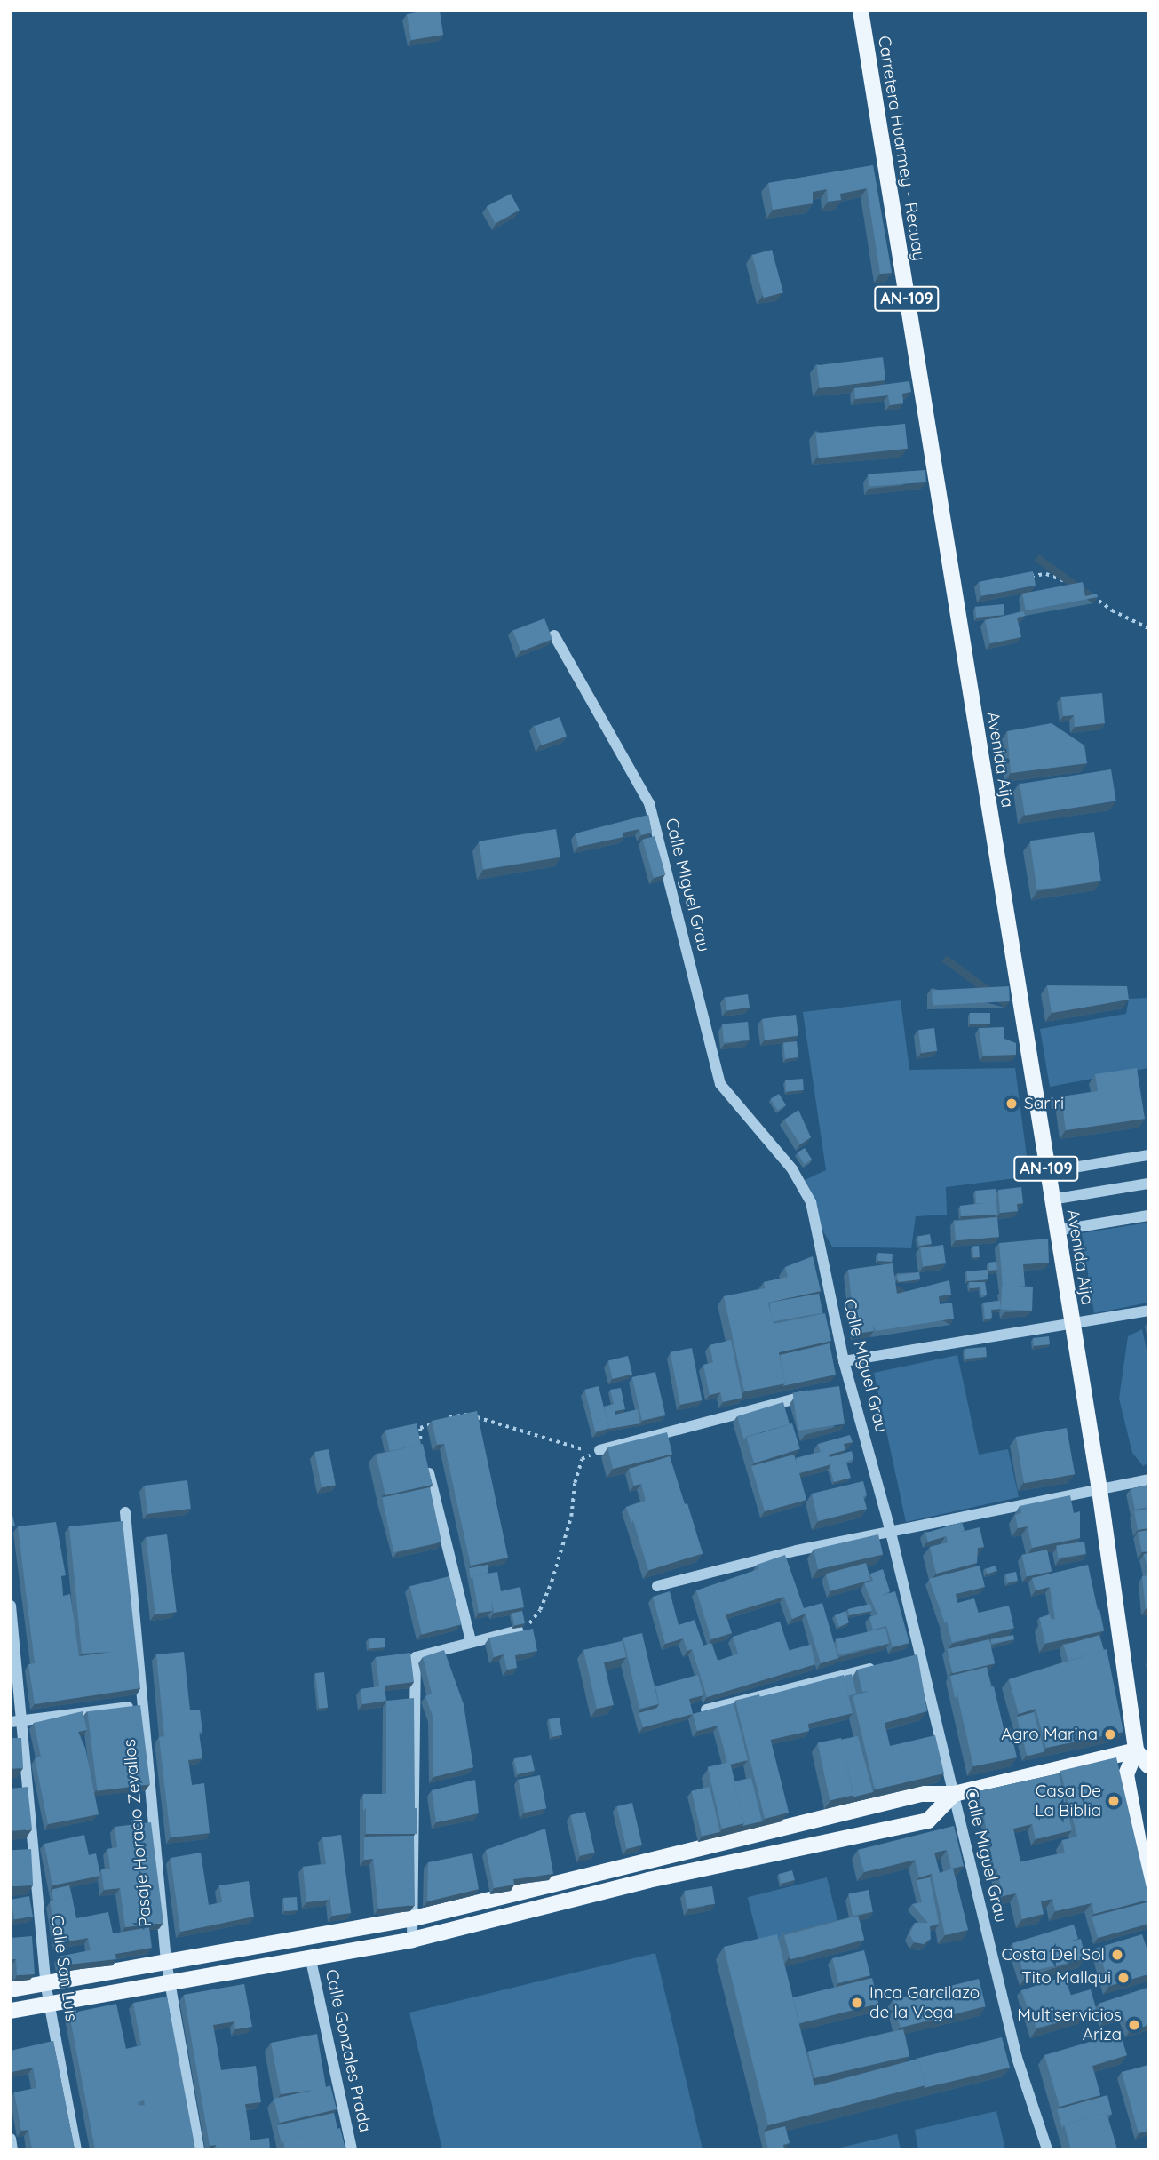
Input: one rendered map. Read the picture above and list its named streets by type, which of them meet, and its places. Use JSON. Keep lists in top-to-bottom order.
{
  "streets": {
    "main road": ["Carretera Huarmey - Recuay", "AN-109", "Avenida Aija"],
    "street": [
      "Calle MIguel Grau",
      "Pasaje Horacio Zevallos",
      "Calle San Luis",
      "Calle Gonzales Prada"
    ]
  },
  "crossings": [
    ["Carretera Huarmey - Recuay", "Avenida Aija"]
  ],
  "places": [
    "Sariri",
    "Agro Marina",
    "Casa De La Biblia",
    "Costa Del Sol",
    "Tito Mallqui",
    "Inca Garcilazo de la Vega",
    "Multiservicios Ariza"
  ]
}
